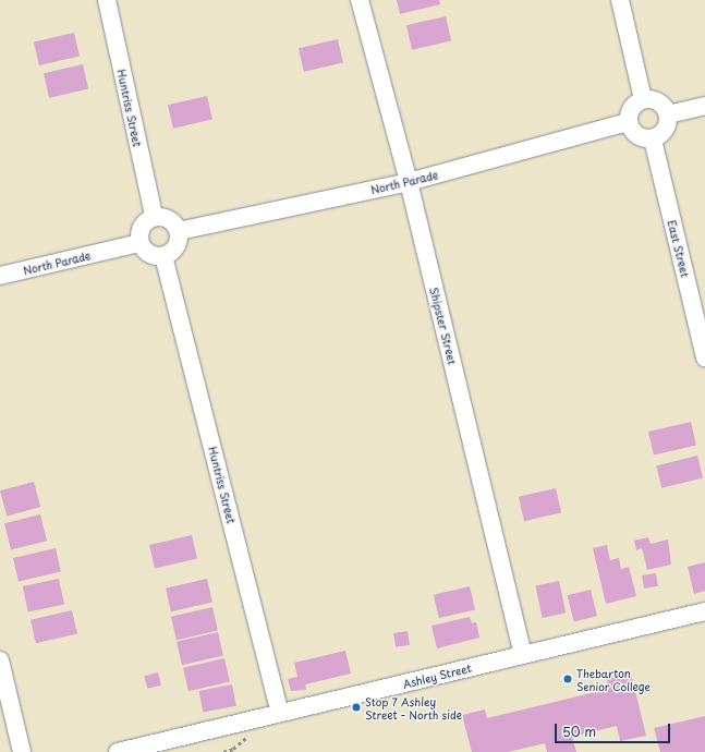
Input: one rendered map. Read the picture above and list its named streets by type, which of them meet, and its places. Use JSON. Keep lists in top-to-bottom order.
{
  "streets": {
    "street": [
      "Huntriss Street",
      "North Parade",
      "East Street",
      "Shipster Street",
      "Ashley Street"
    ]
  },
  "crossings": [
    ["Huntriss Street", "North Parade"],
    ["Huntriss Street", "Ashley Street"],
    ["North Parade", "East Street"],
    ["North Parade", "Shipster Street"],
    ["Shipster Street", "Ashley Street"]
  ],
  "places": ["Thebarton Senior College", "Stop 7 Ashley Street - North side"],
  "scale_bar": "50 m"
}
